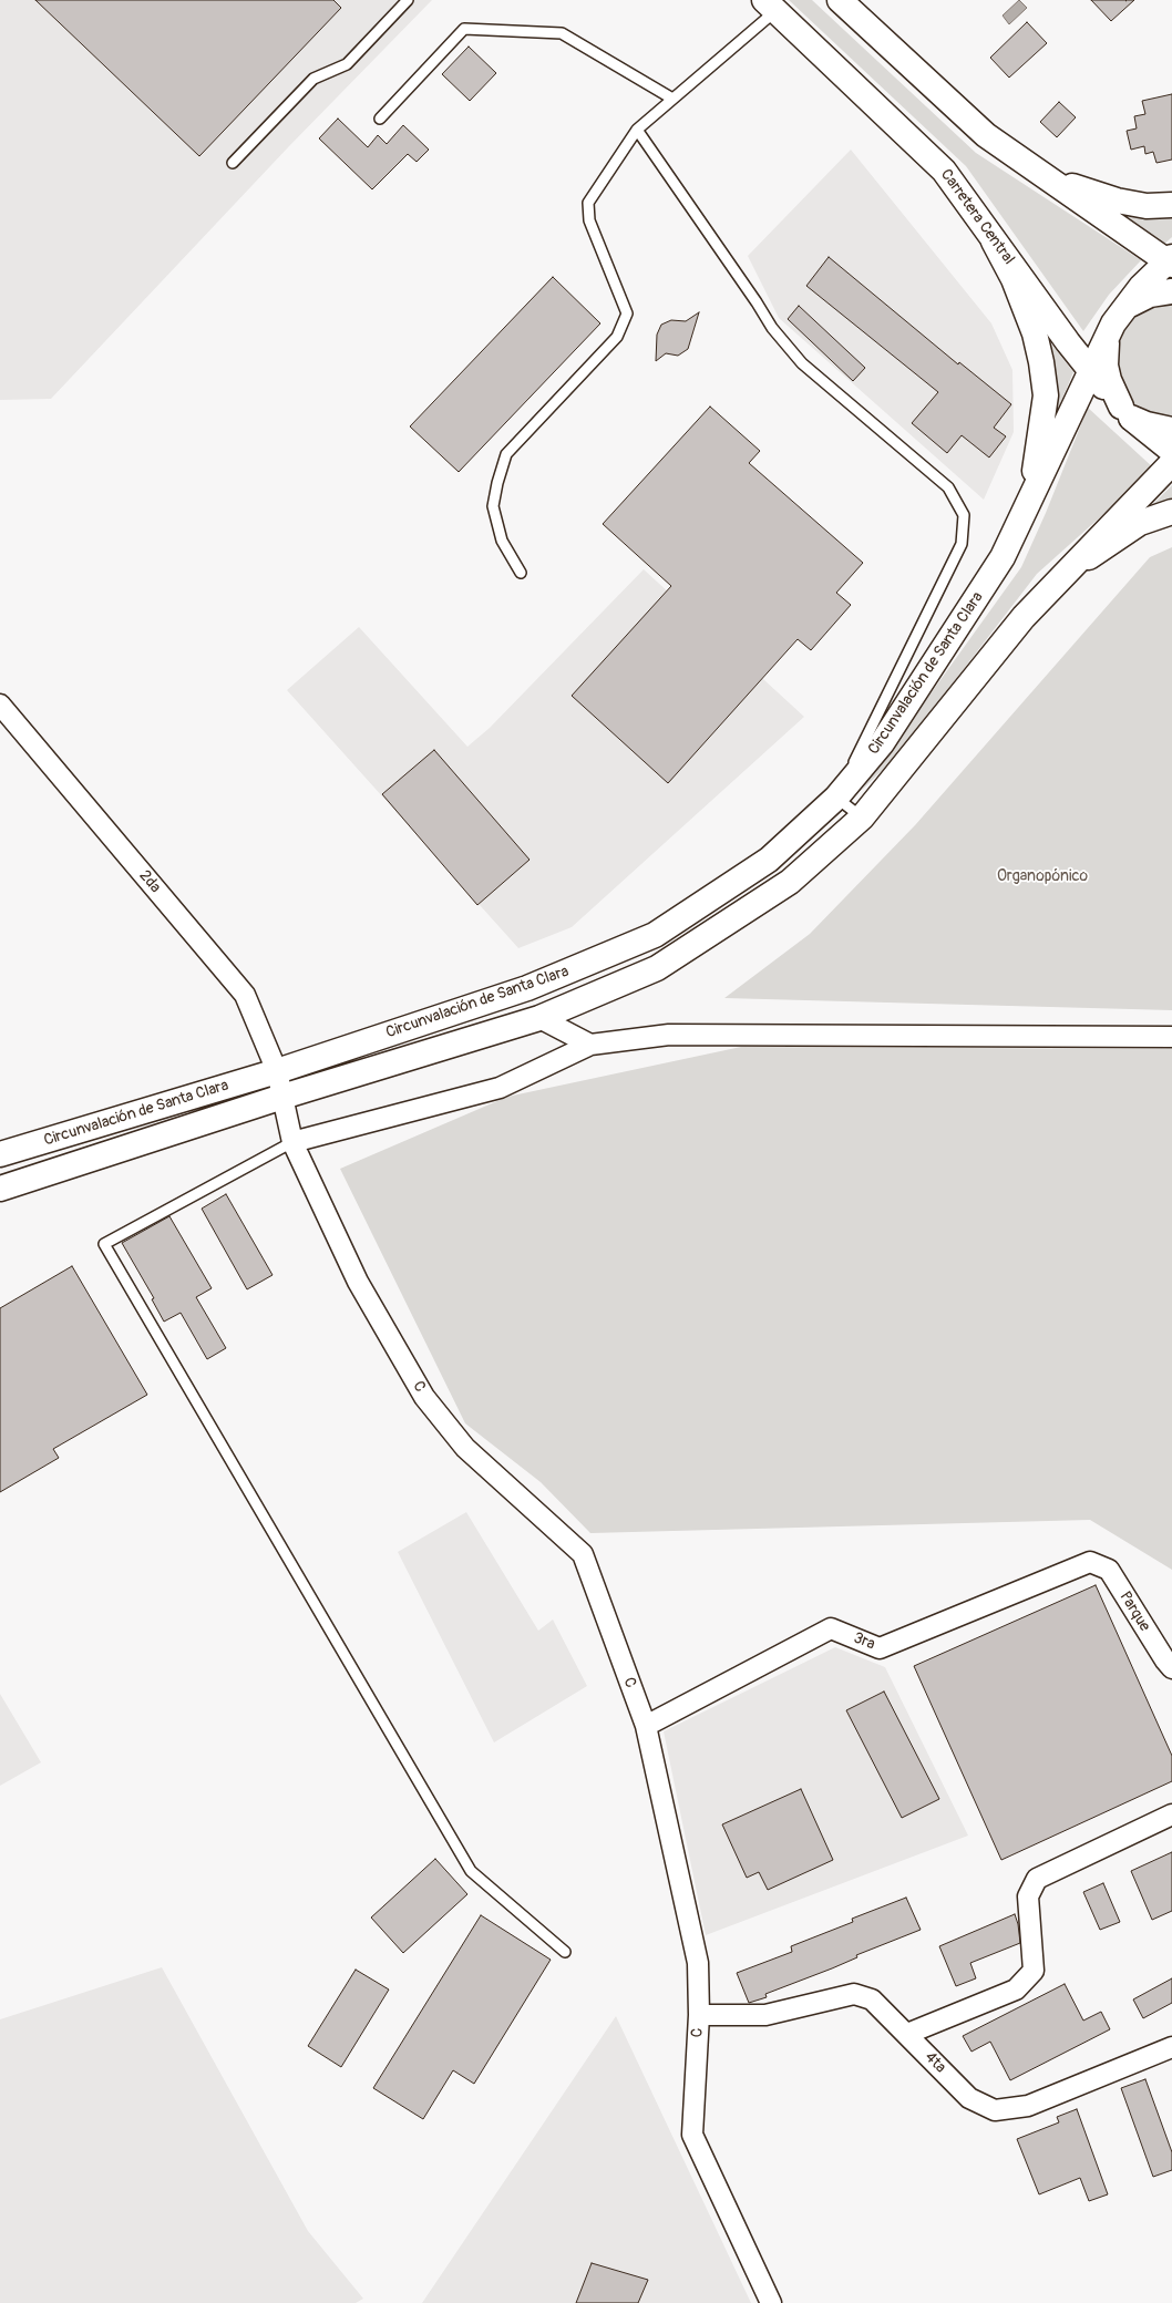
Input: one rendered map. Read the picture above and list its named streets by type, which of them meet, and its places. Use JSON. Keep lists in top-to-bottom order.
{
  "streets": {
    "main road": ["Carretera Central", "Circunvalación de Santa Clara"],
    "street": [
      "2da",
      "C",
      "Parque",
      "3ra",
      "4ta"
    ]
  },
  "crossings": [
    ["Carretera Central", "Circunvalación de Santa Clara"],
    ["Circunvalación de Santa Clara", "2da"],
    ["Circunvalación de Santa Clara", "C"],
    ["2da", "C"],
    ["C", "3ra"],
    ["C", "4ta"],
    ["Parque", "3ra"]
  ],
  "parks": ["Organopónico"]
}
